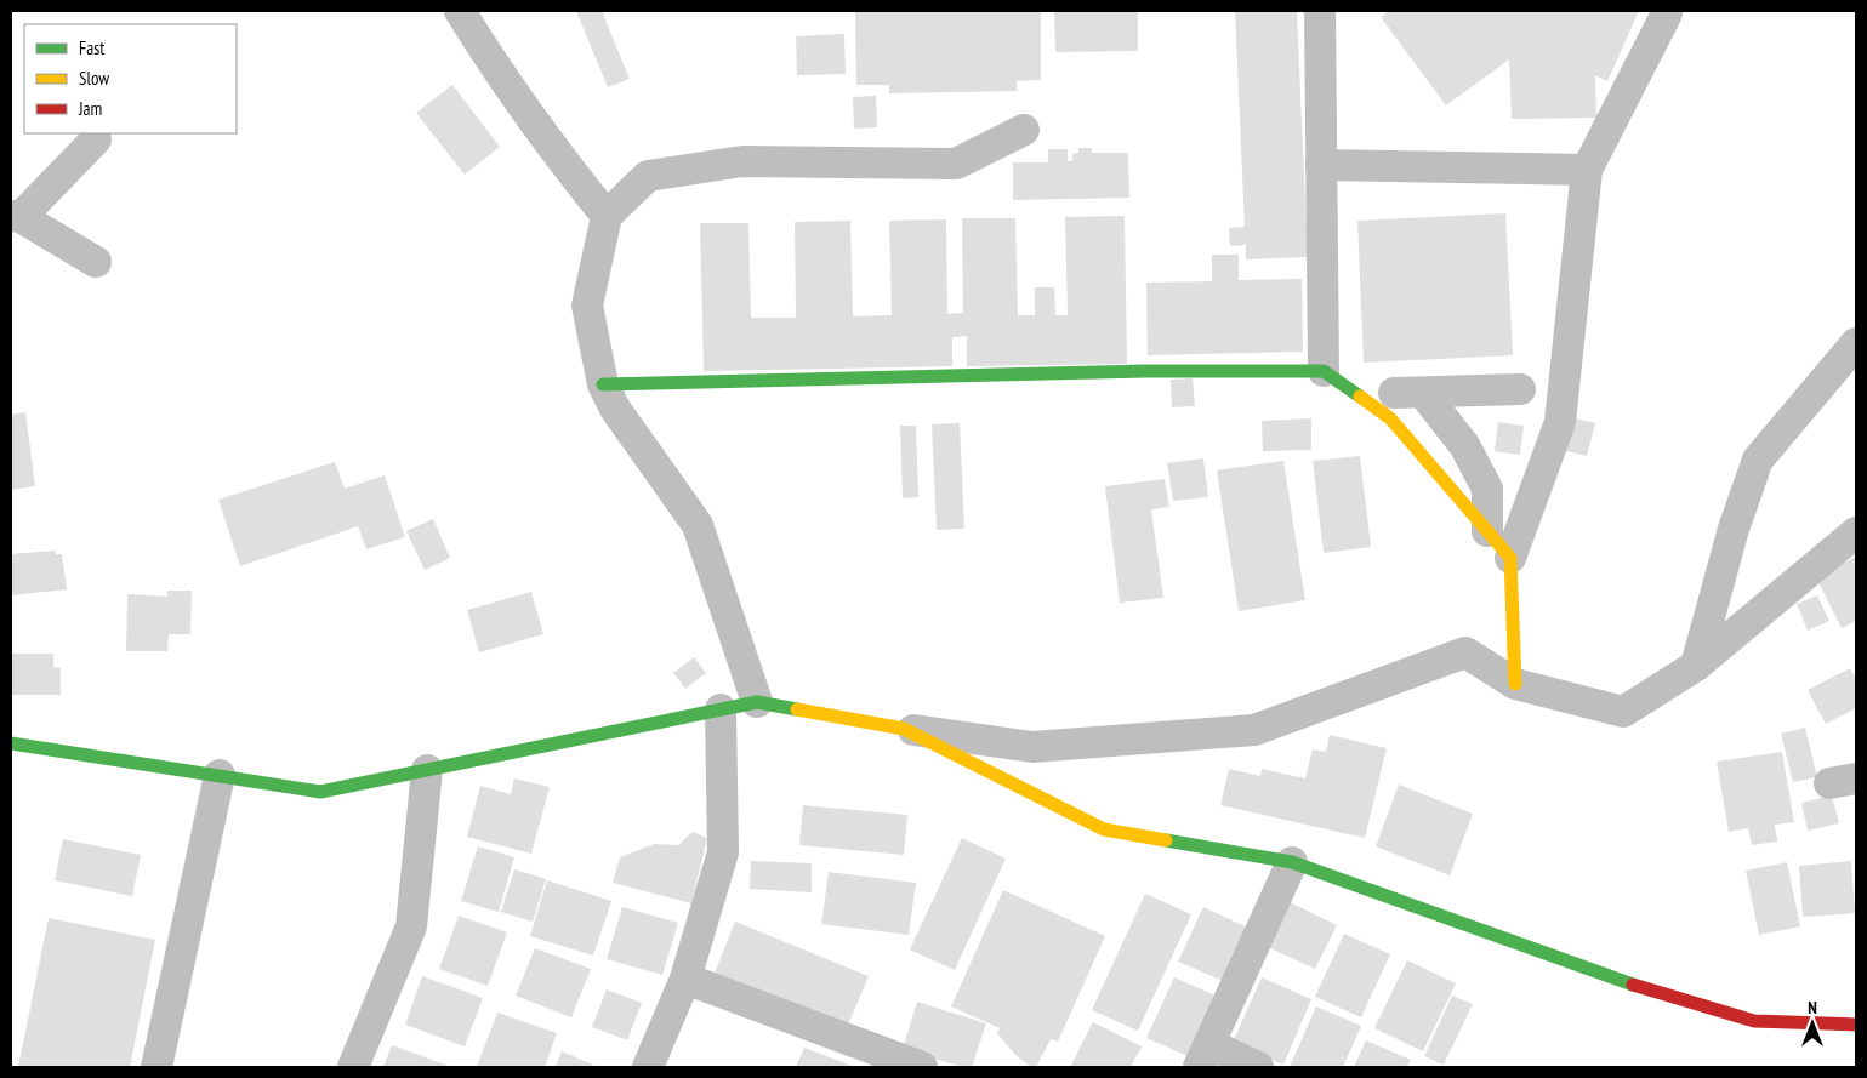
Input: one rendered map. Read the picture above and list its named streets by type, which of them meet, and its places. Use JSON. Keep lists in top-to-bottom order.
{
  "legend": ["Fast", "Slow", "Jam"],
  "north": "top"
}
